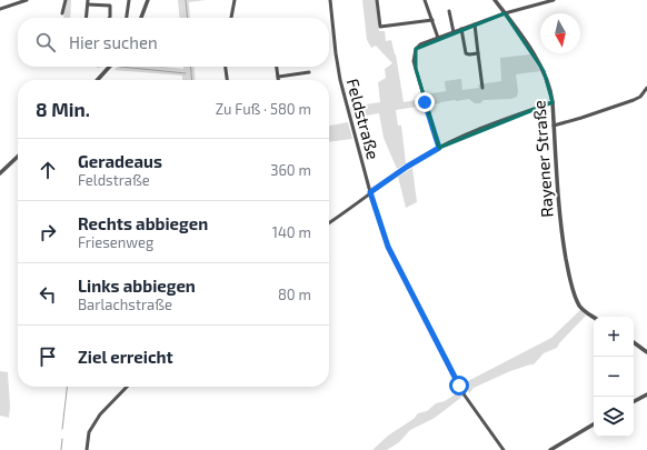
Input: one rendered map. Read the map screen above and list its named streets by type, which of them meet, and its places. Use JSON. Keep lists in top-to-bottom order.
{
  "streets": {
    "street": ["Feldstraße", "Rayener Straße"]
  },
  "north": "bottom",
  "page": {
    "search": "Hier suchen",
    "heading": ["8 Min.", "Zu Fuß · 580 m"],
    "list": [
      ["Geradeaus", "Feldstraße", "360 m"],
      ["Rechts abbiegen", "Friesenweg", "140 m"],
      ["Links abbiegen", "Barlachstraße", "80 m"],
      "Ziel erreicht"
    ],
    "map_buttons": ["+", "−"]
  }
}
